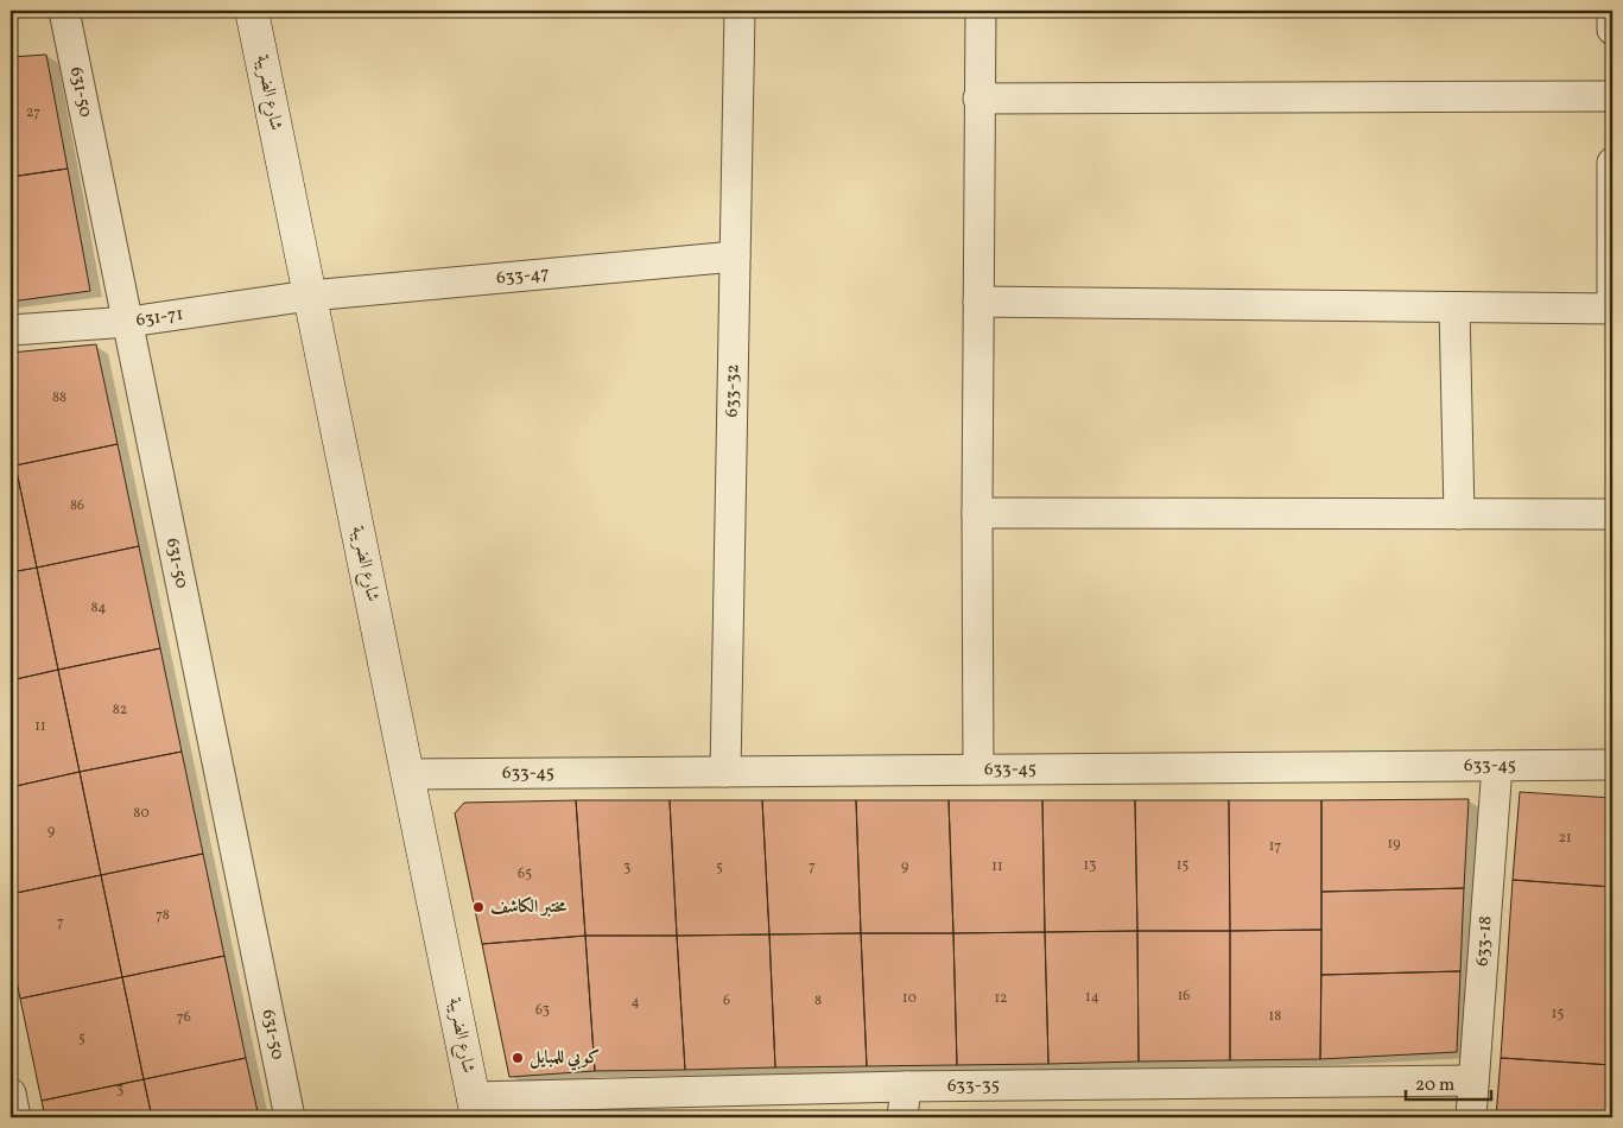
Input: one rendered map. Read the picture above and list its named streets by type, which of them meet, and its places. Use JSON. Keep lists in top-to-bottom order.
{
  "streets": {
    "street": [
      "631-50",
      "شارع الضريبة",
      "633-47",
      "631-71",
      "633-32",
      "633-45",
      "633-18",
      "633-35"
    ]
  },
  "crossings": [
    ["631-50", "631-71"],
    ["شارع الضريبة", "633-47"],
    ["شارع الضريبة", "631-71"],
    ["شارع الضريبة", "633-45"],
    ["شارع الضريبة", "633-35"],
    ["633-47", "631-71"],
    ["633-47", "633-32"],
    ["633-32", "633-45"],
    ["633-45", "633-18"],
    ["633-18", "633-35"]
  ],
  "places": ["مختبر الكاشف", "كوبي للمبايل"],
  "house_numbers": [
    "27",
    "88",
    "86",
    "84",
    "82",
    "11",
    "80",
    "9",
    "21",
    "19",
    "17",
    "13",
    "15",
    "7",
    "9",
    "11",
    "3",
    "5",
    "65",
    "78",
    "7",
    "16",
    "14",
    "10",
    "12",
    "6",
    "8",
    "4",
    "63",
    "15",
    "18",
    "76",
    "5",
    "3"
  ],
  "scale_bar": "20 m"
}
